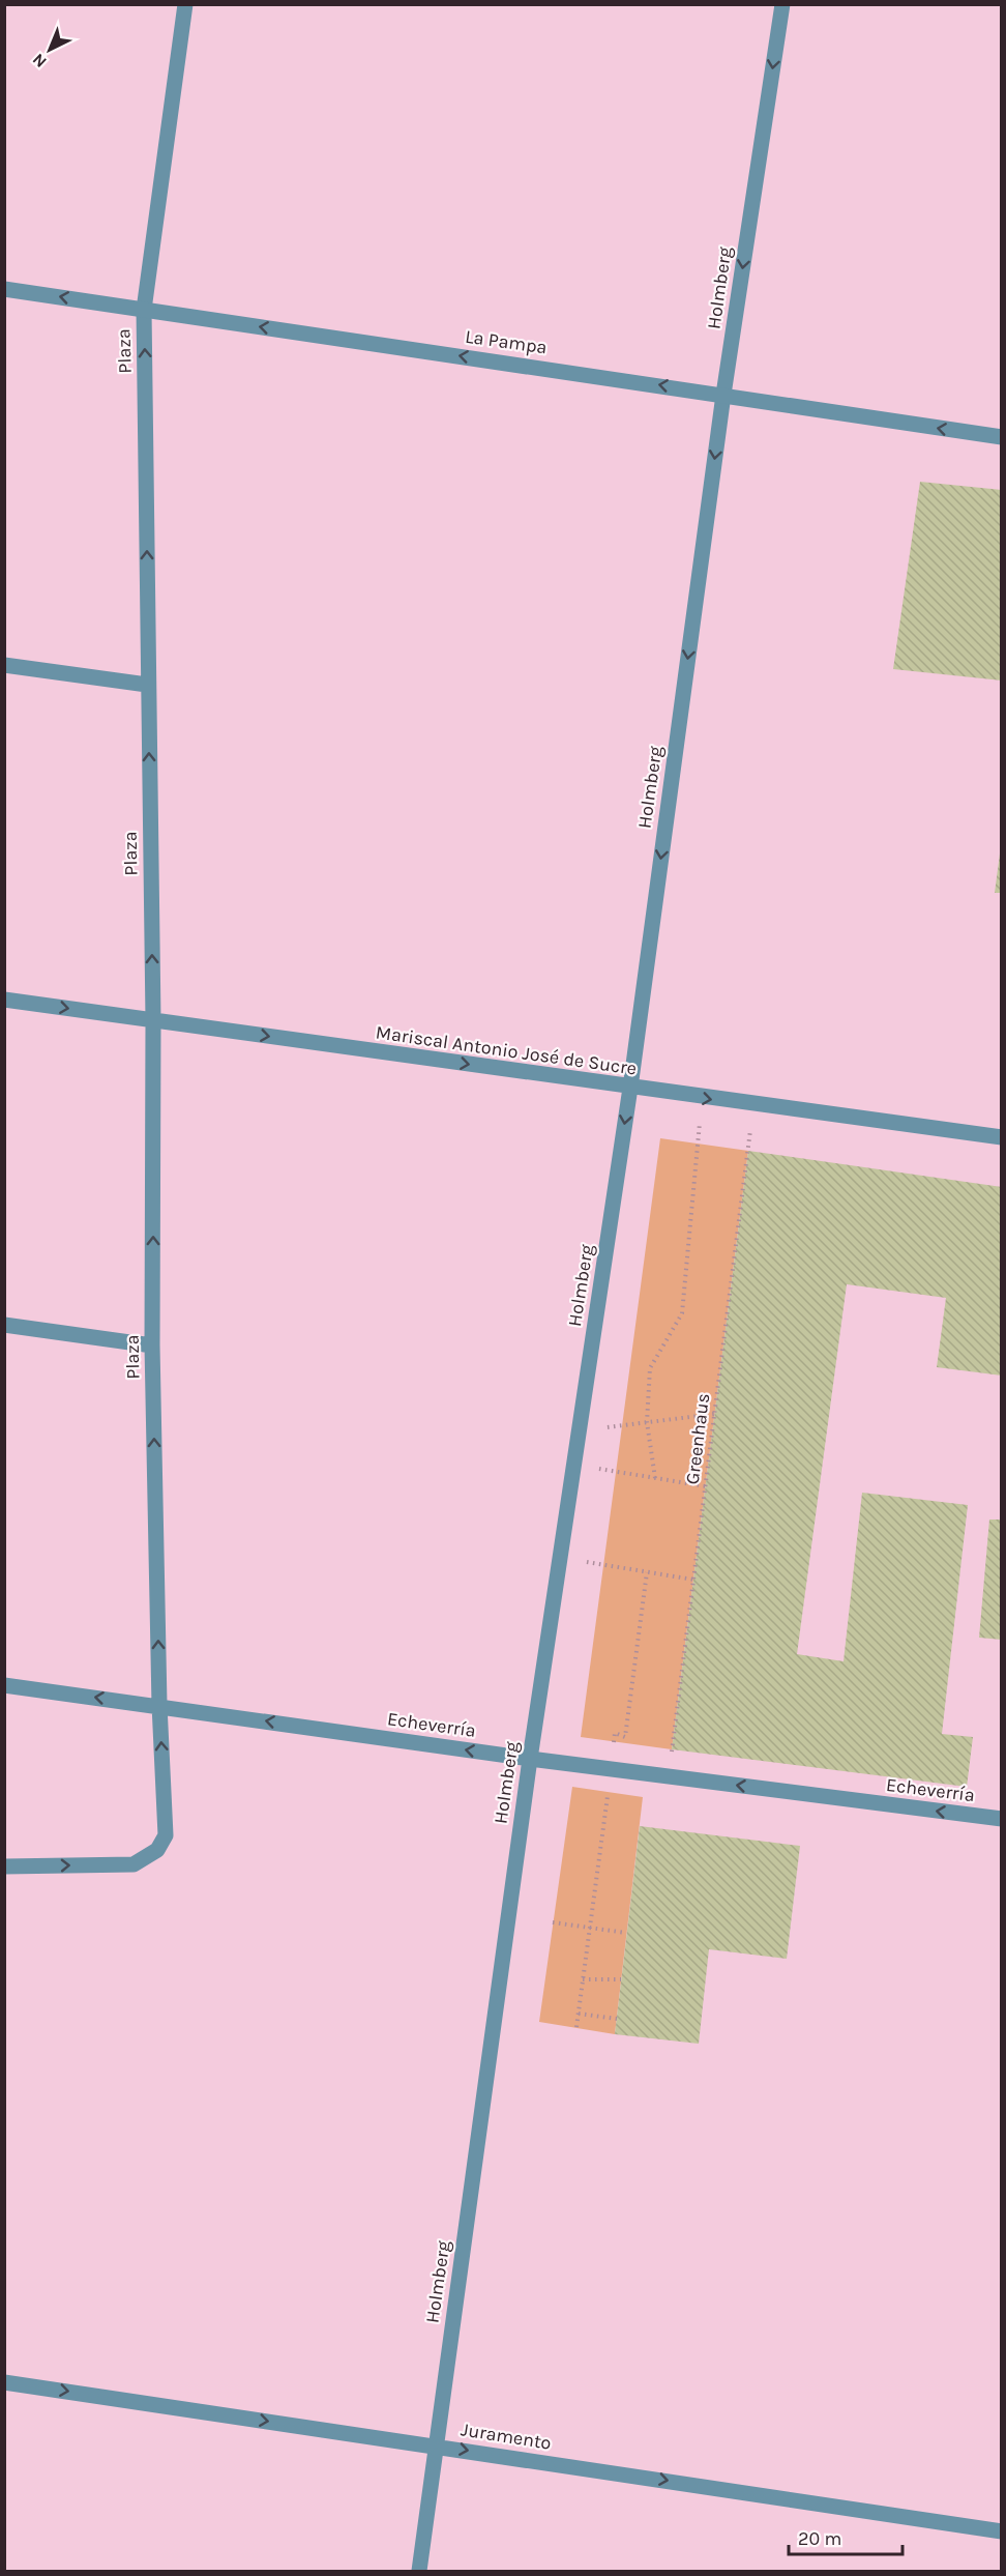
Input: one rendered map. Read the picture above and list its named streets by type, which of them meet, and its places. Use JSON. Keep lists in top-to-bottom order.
{
  "streets": {
    "street": [
      "Holmberg",
      "La Pampa",
      "Plaza",
      "Mariscal Antonio José de Sucre",
      "Echeverría",
      "Juramento"
    ],
    "path": ["Greenhaus"]
  },
  "crossings": [
    ["Holmberg", "La Pampa"],
    ["Holmberg", "Mariscal Antonio José de Sucre"],
    ["Holmberg", "Echeverría"],
    ["Holmberg", "Juramento"],
    ["La Pampa", "Plaza"],
    ["Plaza", "Mariscal Antonio José de Sucre"],
    ["Plaza", "Echeverría"],
    ["Mariscal Antonio José de Sucre", "Greenhaus"],
    ["Greenhaus", "Echeverría"]
  ],
  "one_way": [
    "Holmberg",
    "La Pampa",
    "Plaza",
    "Mariscal Antonio José de Sucre",
    "Echeverría",
    "Juramento"
  ],
  "scale_bar": "20 m",
  "north": "bottom left"
}
